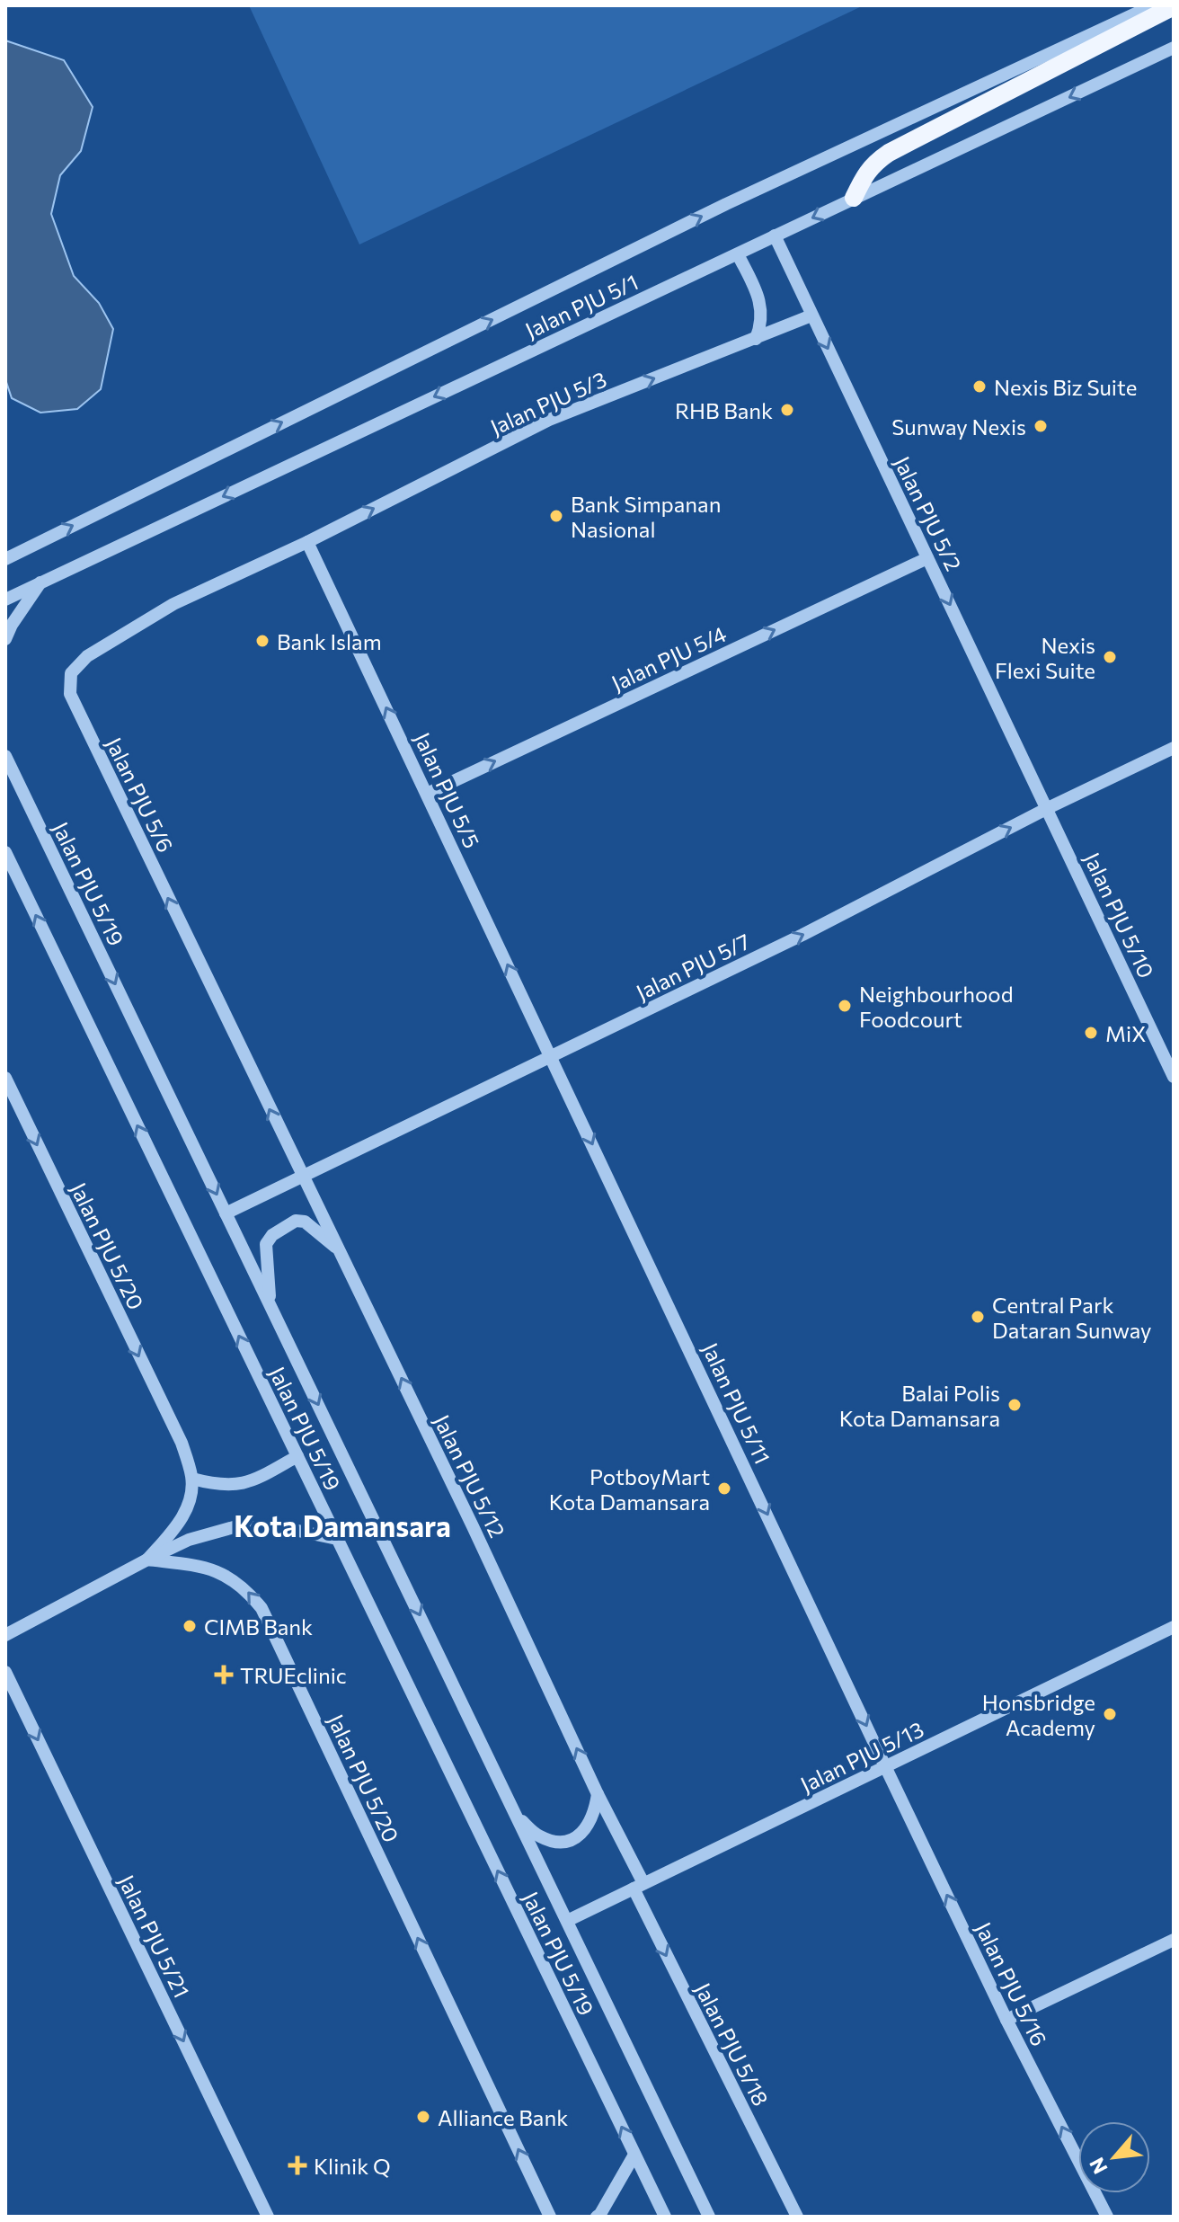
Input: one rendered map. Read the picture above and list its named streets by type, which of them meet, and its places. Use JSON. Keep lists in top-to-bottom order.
{
  "streets": {
    "street": [
      "Jalan PJU 5/1",
      "Jalan PJU 5/3",
      "Jalan PJU 5/2",
      "Jalan PJU 5/4",
      "Jalan PJU 5/5",
      "Jalan PJU 5/6",
      "Jalan PJU 5/19",
      "Jalan PJU 5/10",
      "Jalan PJU 5/7",
      "Jalan PJU 5/20",
      "Jalan PJU 5/11",
      "Jalan PJU 5/12",
      "Jalan PJU 5/13",
      "Jalan PJU 5/21",
      "Jalan PJU 5/16",
      "Jalan PJU 5/18"
    ]
  },
  "crossings": [
    ["Jalan PJU 5/1", "Jalan PJU 5/2"],
    ["Jalan PJU 5/3", "Jalan PJU 5/2"],
    ["Jalan PJU 5/3", "Jalan PJU 5/5"],
    ["Jalan PJU 5/3", "Jalan PJU 5/6"],
    ["Jalan PJU 5/2", "Jalan PJU 5/4"],
    ["Jalan PJU 5/2", "Jalan PJU 5/10"],
    ["Jalan PJU 5/2", "Jalan PJU 5/7"],
    ["Jalan PJU 5/4", "Jalan PJU 5/5"],
    ["Jalan PJU 5/5", "Jalan PJU 5/6"],
    ["Jalan PJU 5/5", "Jalan PJU 5/7"],
    ["Jalan PJU 5/5", "Jalan PJU 5/11"],
    ["Jalan PJU 5/6", "Jalan PJU 5/7"],
    ["Jalan PJU 5/6", "Jalan PJU 5/12"],
    ["Jalan PJU 5/19", "Jalan PJU 5/7"],
    ["Jalan PJU 5/19", "Jalan PJU 5/13"],
    ["Jalan PJU 5/10", "Jalan PJU 5/7"],
    ["Jalan PJU 5/7", "Jalan PJU 5/11"],
    ["Jalan PJU 5/7", "Jalan PJU 5/12"],
    ["Jalan PJU 5/11", "Jalan PJU 5/13"],
    ["Jalan PJU 5/11", "Jalan PJU 5/16"],
    ["Jalan PJU 5/12", "Jalan PJU 5/13"],
    ["Jalan PJU 5/12", "Jalan PJU 5/18"],
    ["Jalan PJU 5/13", "Jalan PJU 5/16"],
    ["Jalan PJU 5/13", "Jalan PJU 5/18"]
  ],
  "one_way": [
    "Jalan PJU 5/3",
    "Jalan PJU 5/2",
    "Jalan PJU 5/4",
    "Jalan PJU 5/5",
    "Jalan PJU 5/7",
    "Jalan PJU 5/11",
    "Jalan PJU 5/12",
    "Jalan PJU 5/21",
    "Jalan PJU 5/16",
    "Jalan PJU 5/18"
  ],
  "districts": ["Kota Damansara"],
  "places": {
    "other": [
      "Nexis Biz Suite",
      "RHB Bank",
      "Sunway Nexis",
      "Bank Simpanan Nasional",
      "Bank Islam",
      "Nexis Flexi Suite",
      "Neighbourhood Foodcourt",
      "MiX",
      "Central Park Dataran Sunway",
      "Balai Polis Kota Damansara",
      "PotboyMart Kota Damansara",
      "CIMB Bank",
      "Honsbridge Academy",
      "Alliance Bank"
    ],
    "health": ["TRUEclinic", "Klinik Q"]
  },
  "north": "bottom left"
}
